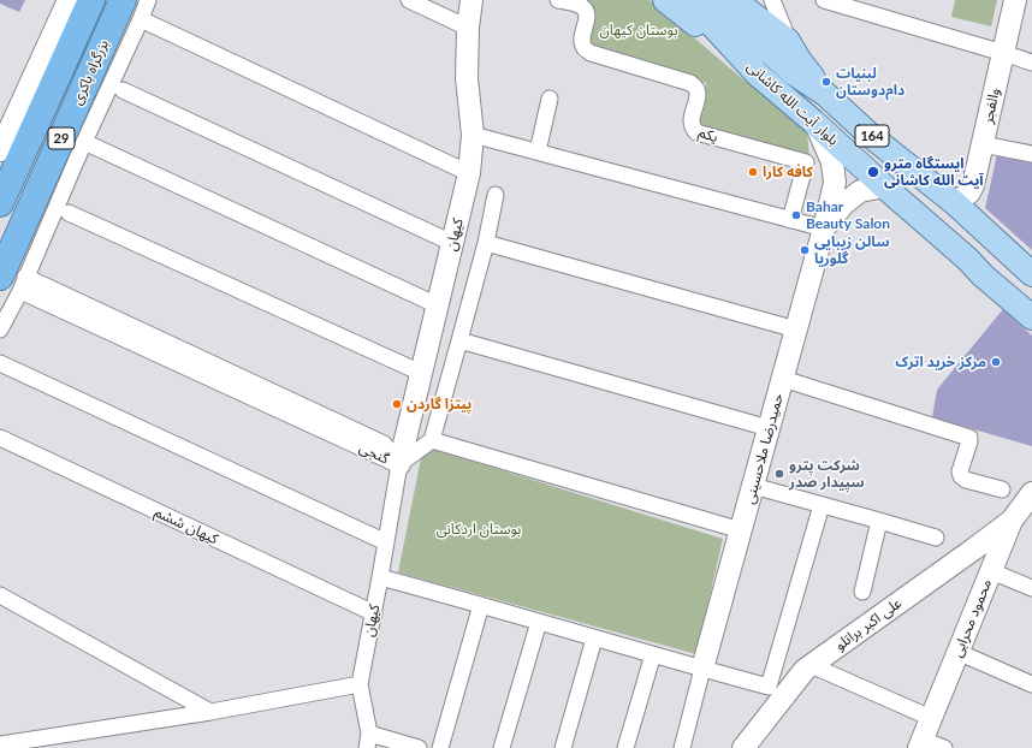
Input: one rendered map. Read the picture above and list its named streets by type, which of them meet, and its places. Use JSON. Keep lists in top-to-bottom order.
{
  "streets": {
    "highway": ["بزرگراه باکری", "29"],
    "main road": ["بلوار آیت الله کاشانی", "164"],
    "street": [
      "والفجر",
      "یکم",
      "کیهان",
      "حمیدرضا ملاحسینی",
      "گنجی",
      "کیهان ششم",
      "محمود محرابی",
      "علی اکبر براتلو"
    ]
  },
  "crossings": [
    ["بزرگراه باکری", "گنجی"],
    ["بلوار آیت الله کاشانی", "والفجر"],
    ["بلوار آیت الله کاشانی", "حمیدرضا ملاحسینی"],
    ["کیهان", "گنجی"],
    ["کیهان", "کیهان ششم"],
    ["محمود محرابی", "علی اکبر براتلو"]
  ],
  "parks": ["بوستان کیهان", "بوستان اردکانی"],
  "places": [
    "لبنیات دام‌دوستان",
    "کافه کارا",
    "ایستگاه مترو آیت الله کاشانی",
    "Bahar Beauty Salon",
    "سالن زیبایی گلوريا",
    "مرکز خرید اترک",
    "پیتزا گاردن",
    "شرکت پترو سپیدار صدر"
  ]
}
